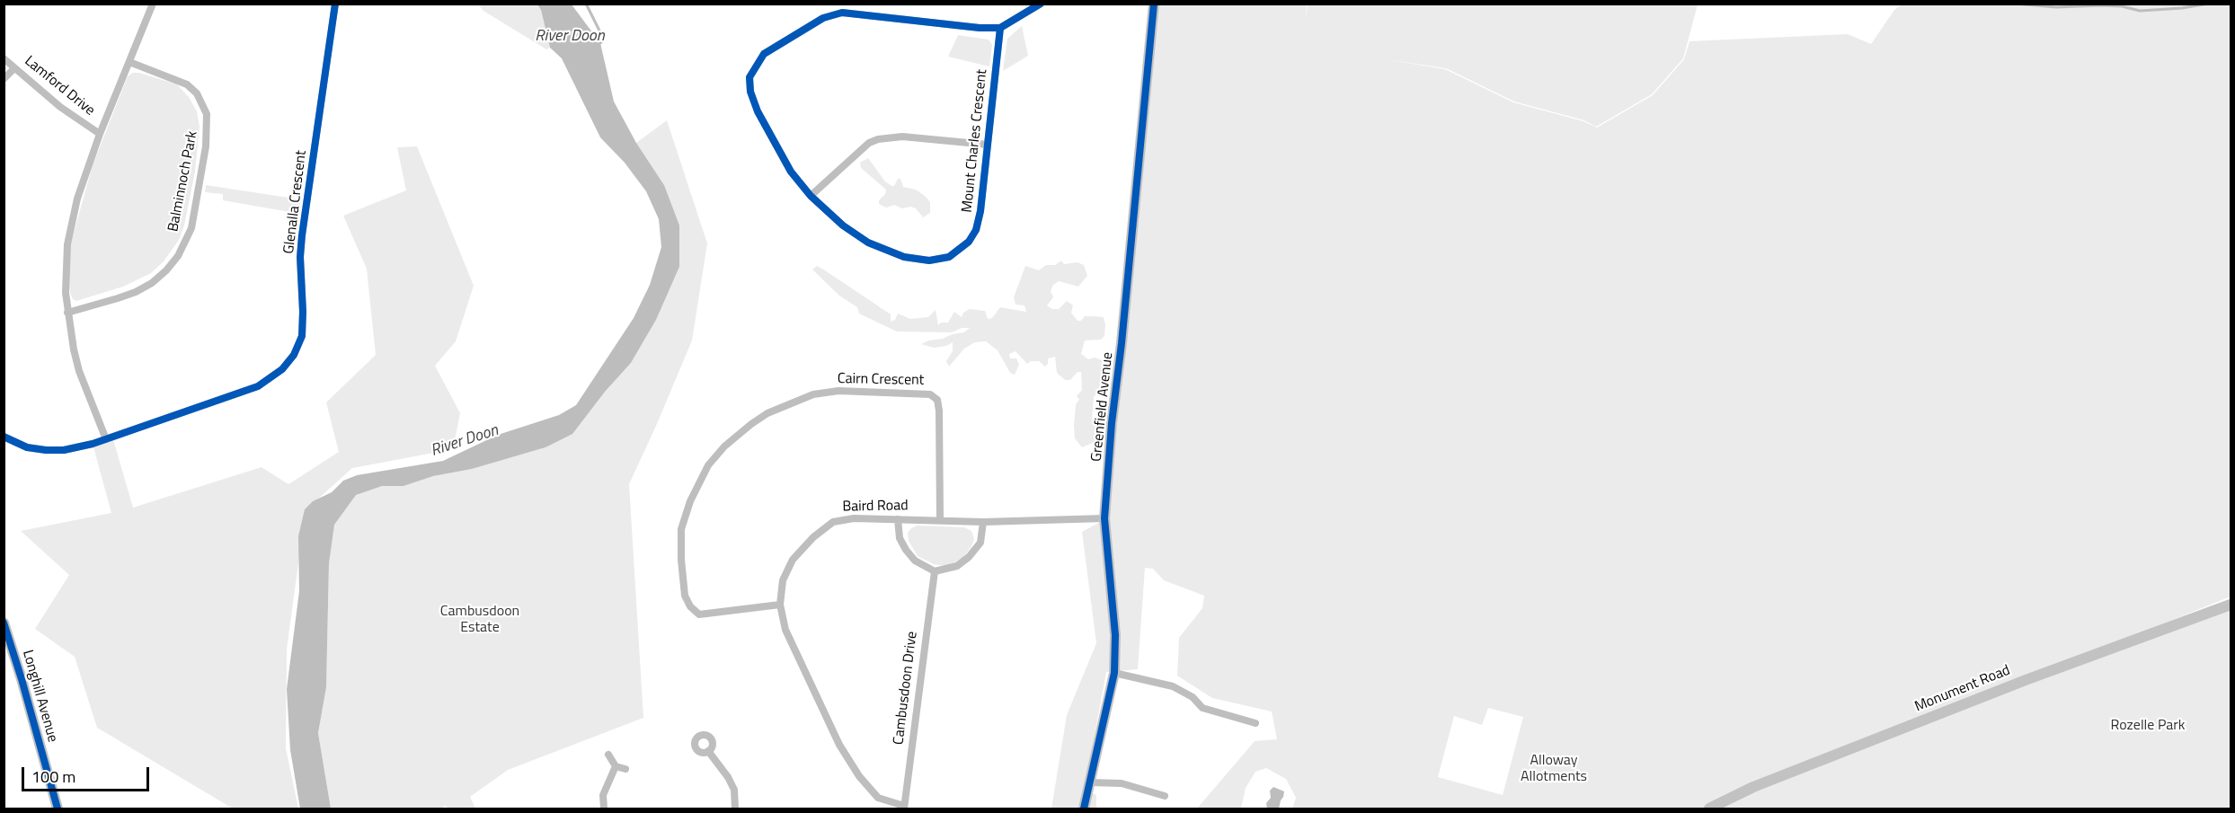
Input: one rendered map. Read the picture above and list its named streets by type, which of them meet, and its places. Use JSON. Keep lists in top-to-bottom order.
{
  "streets": {
    "street": [
      "Lamford Drive",
      "Mount Charles Crescent",
      "Balminnoch Park",
      "Glenalla Crescent",
      "Cairn Crescent",
      "Greenfield Avenue",
      "Baird Road",
      "Cambusdoon Drive",
      "Monument Road",
      "Longhill Avenue"
    ]
  },
  "crossings": [
    ["Cairn Crescent", "Baird Road"],
    ["Greenfield Avenue", "Baird Road"],
    ["Baird Road", "Cambusdoon Drive"]
  ],
  "water": ["River Doon"],
  "parks": ["Cambusdoon Estate", "Rozelle Park", "Alloway Allotments"],
  "scale_bar": "100 m"
}
